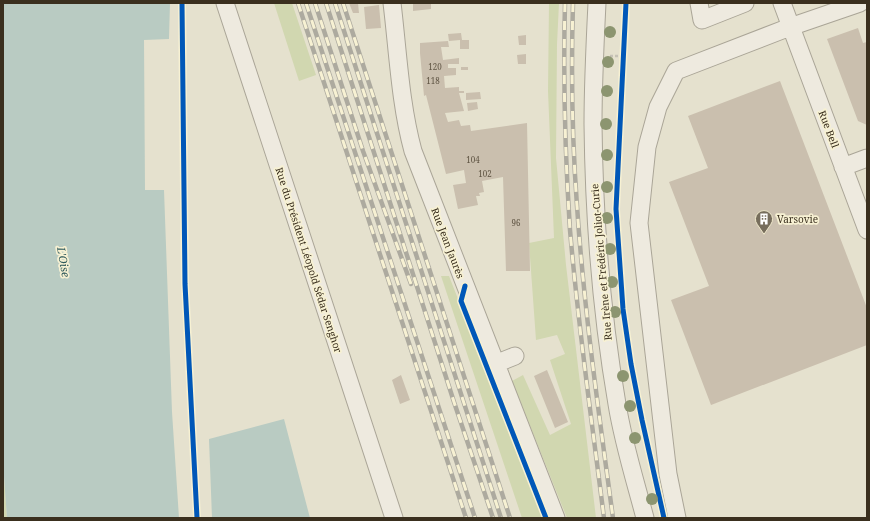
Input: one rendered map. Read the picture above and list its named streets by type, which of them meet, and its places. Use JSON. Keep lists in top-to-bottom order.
{
  "streets": {
    "street": [
      "Rue Bell",
      "Rue Jean Jaurès",
      "Rue du Président Léopold Sédar Senghor",
      "Rue Irène et Frédéric Joliot-Curie"
    ]
  },
  "water": ["L'Oise"],
  "places": {
    "building": ["Varsovie"]
  },
  "house_numbers": [
    "120",
    "118",
    "104",
    "102",
    "96"
  ]
}
